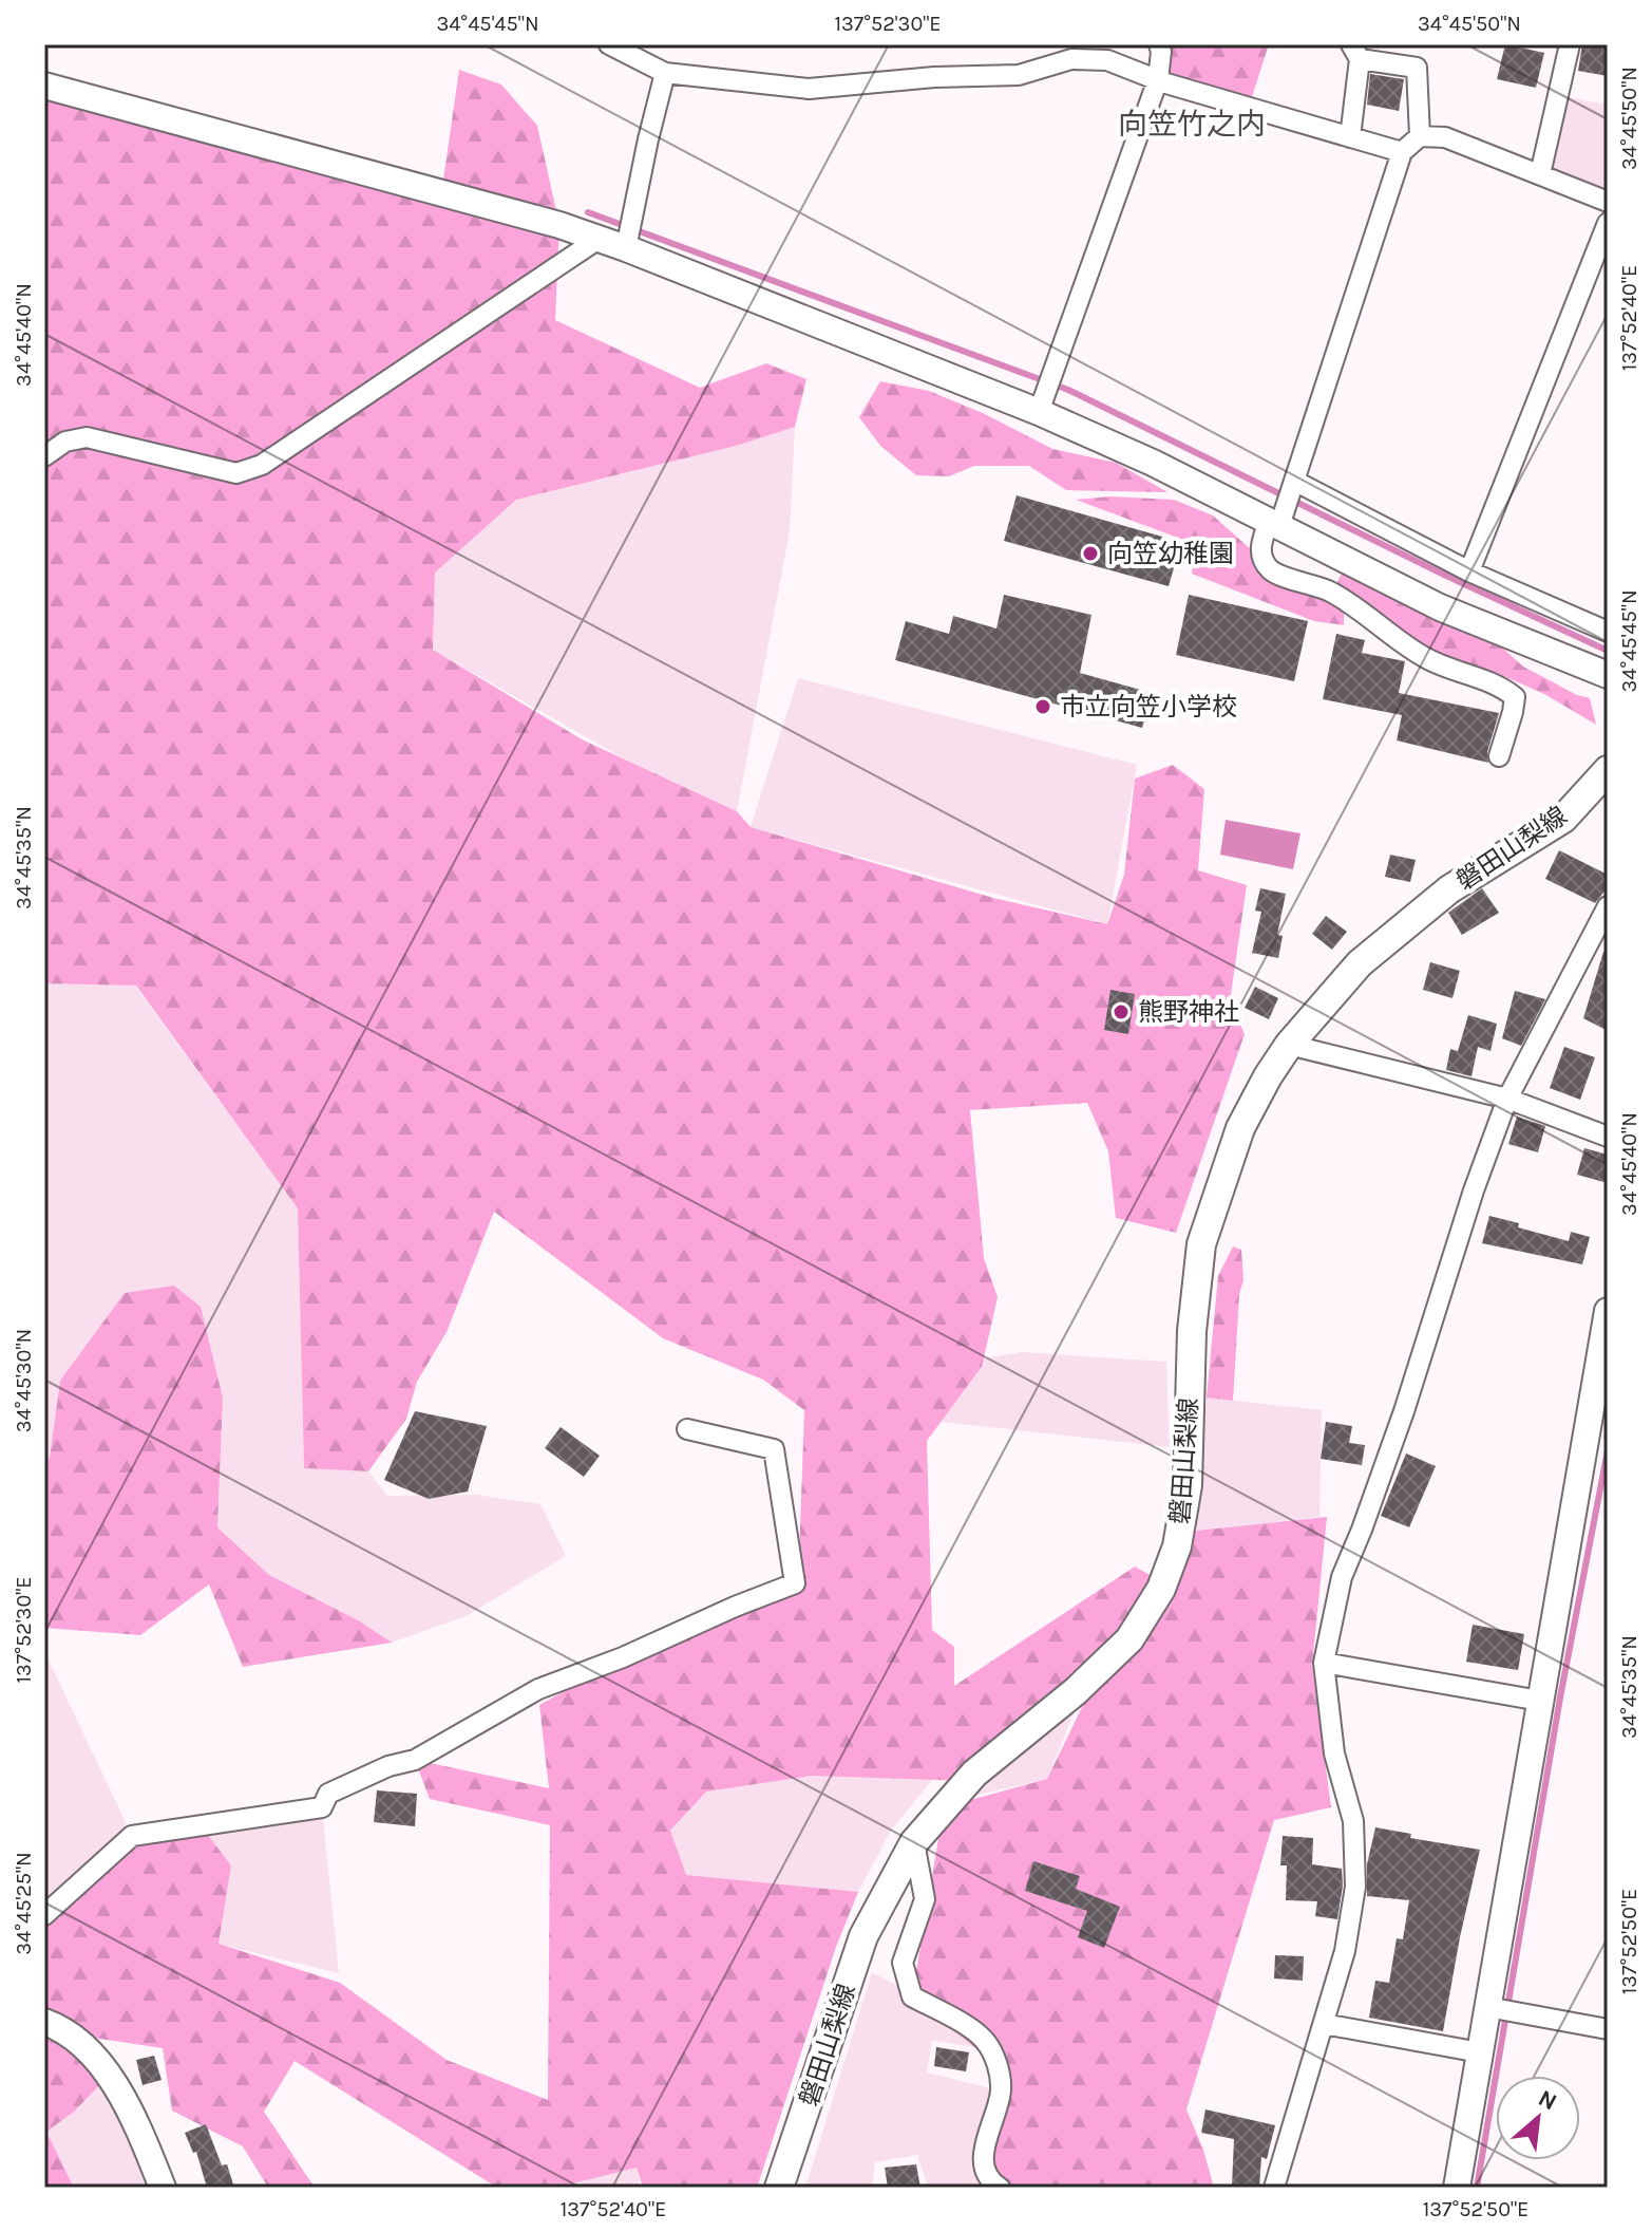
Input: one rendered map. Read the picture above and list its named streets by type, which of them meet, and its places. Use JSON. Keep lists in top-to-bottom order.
{
  "streets": {
    "main road": ["磐田山梨線"]
  },
  "districts": ["向笠竹之内"],
  "places": ["向笠幼稚園", "市立向笠小学校", "熊野神社"],
  "north": "top right",
  "coordinates": [
    "34°45'45\"N",
    "137°52'30\"E",
    "34°45'50\"N",
    "137°52'40\"E",
    "34°45'40\"N",
    "34°45'35\"N",
    "34°45'30\"N",
    "34°45'25\"N",
    "137°52'50\"E"
  ]
}
